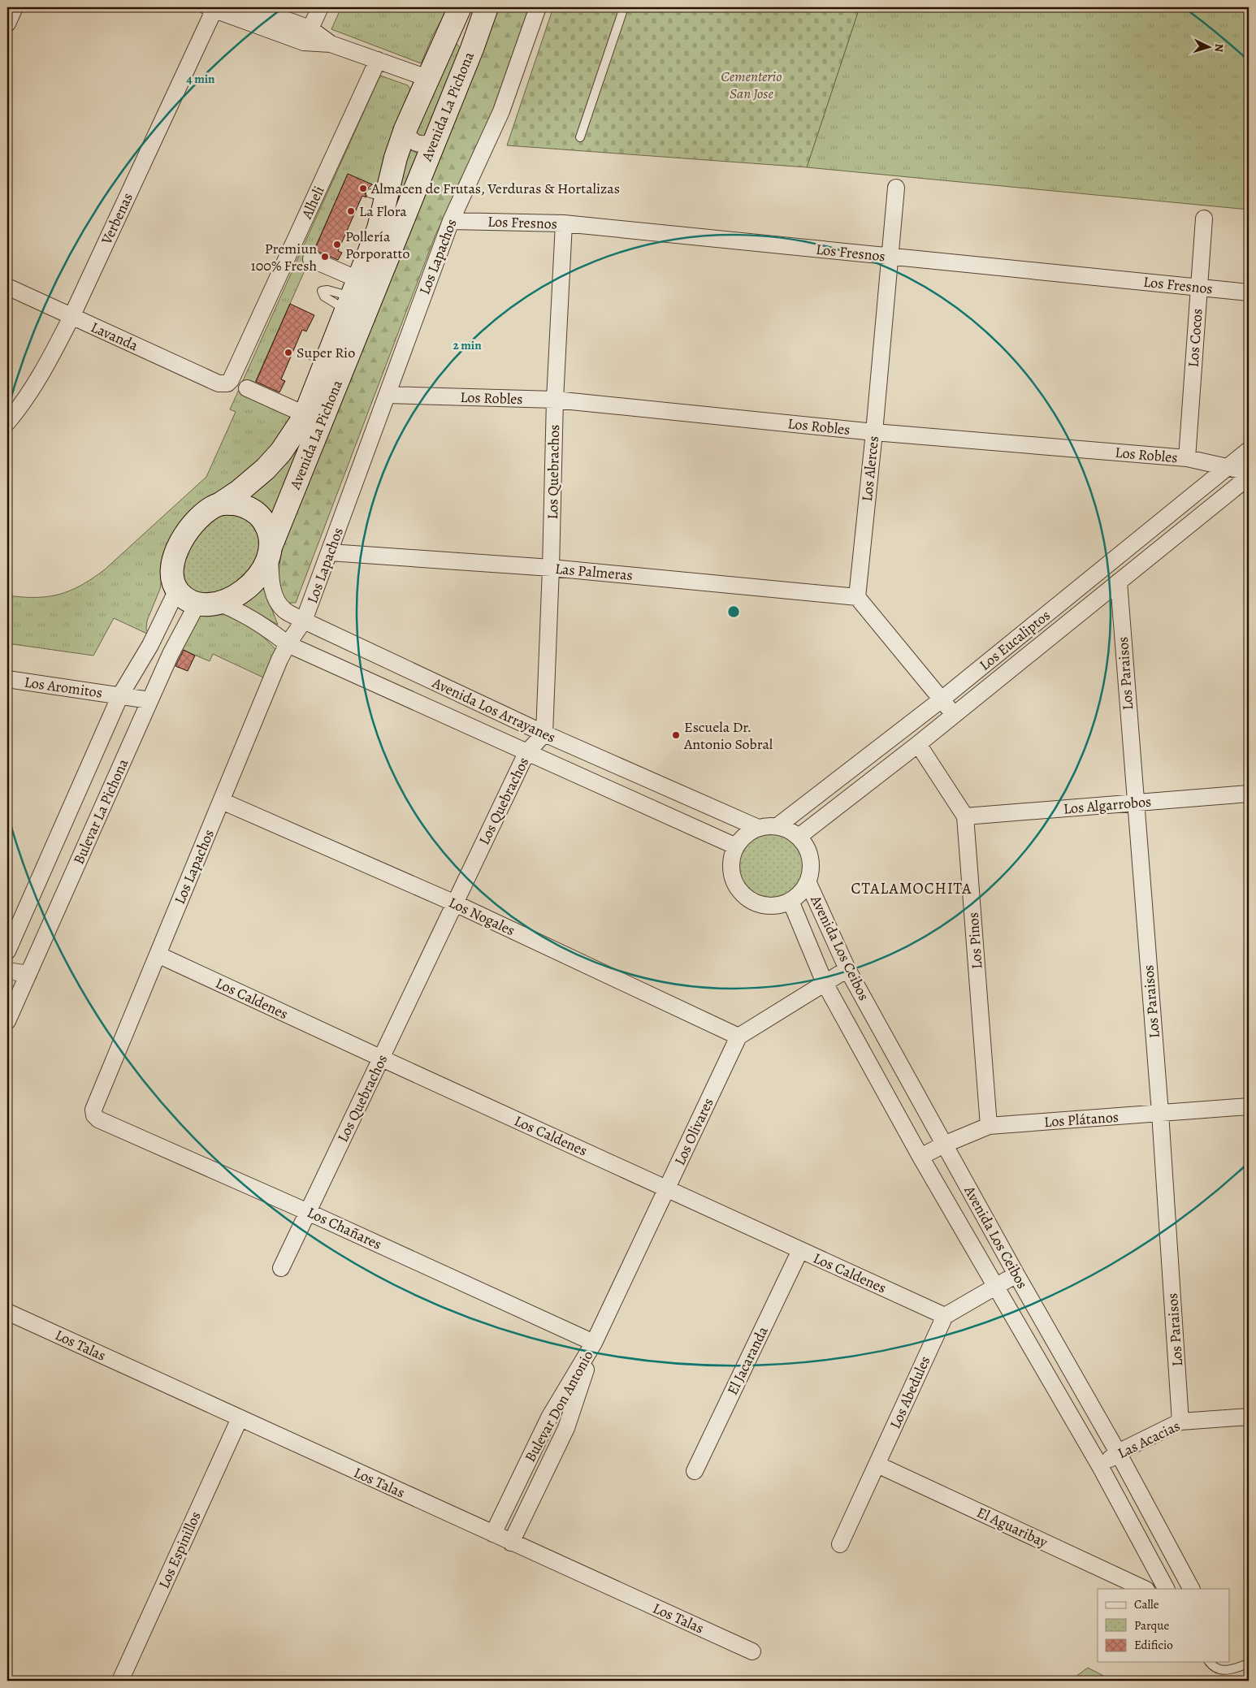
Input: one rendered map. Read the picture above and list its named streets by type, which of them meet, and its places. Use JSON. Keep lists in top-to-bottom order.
{
  "streets": {
    "main road": ["Avenida La Pichona"],
    "street": [
      "Alheli",
      "Verbenas",
      "Los Fresnos",
      "Los Lapachos",
      "Lavanda",
      "Los Cocos",
      "Los Robles",
      "Los Alerces",
      "Los Quebrachos",
      "Las Palmeras",
      "Los Eucaliptos",
      "Los Paraisos",
      "Los Aromitos",
      "Avenida Los Arrayanes",
      "Los Algarrobos",
      "Bulevar La Pichona",
      "Los Nogales",
      "Los Pinos",
      "Avenida Los Ceibos",
      "Los Caldenes",
      "Los Plátanos",
      "Los Olivares",
      "Los Chañares",
      "Los Talas",
      "El Jacaranda",
      "Los Abedules",
      "Bulevar Don Antonio",
      "Las Acacias",
      "El Aguaribay",
      "Los Espinillos"
    ]
  },
  "crossings": [
    ["Avenida La Pichona", "Avenida Los Arrayanes"],
    ["Avenida La Pichona", "Bulevar La Pichona"],
    ["Alheli", "Lavanda"],
    ["Verbenas", "Lavanda"],
    ["Los Fresnos", "Los Lapachos"],
    ["Los Fresnos", "Los Cocos"],
    ["Los Fresnos", "Los Alerces"],
    ["Los Fresnos", "Los Quebrachos"],
    ["Los Lapachos", "Los Robles"],
    ["Los Lapachos", "Las Palmeras"],
    ["Los Lapachos", "Avenida Los Arrayanes"],
    ["Los Lapachos", "Los Nogales"],
    ["Los Lapachos", "Los Caldenes"],
    ["Los Lapachos", "Los Chañares"],
    ["Los Cocos", "Los Robles"],
    ["Los Robles", "Los Alerces"],
    ["Los Robles", "Los Quebrachos"],
    ["Los Robles", "Los Eucaliptos"],
    ["Los Alerces", "Las Palmeras"],
    ["Los Quebrachos", "Las Palmeras"],
    ["Los Quebrachos", "Avenida Los Arrayanes"],
    ["Los Quebrachos", "Los Nogales"],
    ["Los Quebrachos", "Los Caldenes"],
    ["Los Quebrachos", "Los Chañares"],
    ["Los Eucaliptos", "Los Paraisos"],
    ["Los Eucaliptos", "Avenida Los Arrayanes"],
    ["Los Eucaliptos", "Los Pinos"],
    ["Los Eucaliptos", "Avenida Los Ceibos"],
    ["Los Paraisos", "Los Algarrobos"],
    ["Los Paraisos", "Los Plátanos"],
    ["Los Paraisos", "Las Acacias"],
    ["Los Aromitos", "Bulevar La Pichona"],
    ["Avenida Los Arrayanes", "Bulevar La Pichona"],
    ["Avenida Los Arrayanes", "Avenida Los Ceibos"],
    ["Los Algarrobos", "Los Pinos"],
    ["Los Nogales", "Los Olivares"],
    ["Los Pinos", "Los Plátanos"],
    ["Avenida Los Ceibos", "Los Plátanos"],
    ["Avenida Los Ceibos", "Las Acacias"],
    ["Los Caldenes", "Los Olivares"],
    ["Los Caldenes", "El Jacaranda"],
    ["Los Caldenes", "Los Abedules"],
    ["Los Olivares", "Los Chañares"],
    ["Los Olivares", "Bulevar Don Antonio"],
    ["Los Chañares", "Bulevar Don Antonio"],
    ["Los Talas", "Bulevar Don Antonio"],
    ["Los Talas", "Los Espinillos"],
    ["Los Abedules", "El Aguaribay"]
  ],
  "districts": ["CTALAMOCHITA"],
  "parks": ["Cementerio San Jose"],
  "places": [
    "Almacen de Frutas, Verduras & Hortalizas",
    "La Flora",
    "Pollería Porporatto",
    "Premiun 100% Fresh",
    "Super Rio",
    "Escuela Dr. Antonio Sobral"
  ],
  "legend": ["Calle", "Parque", "Edificio"],
  "north": "right",
  "rings": ["4 min", "2 min"]
}
